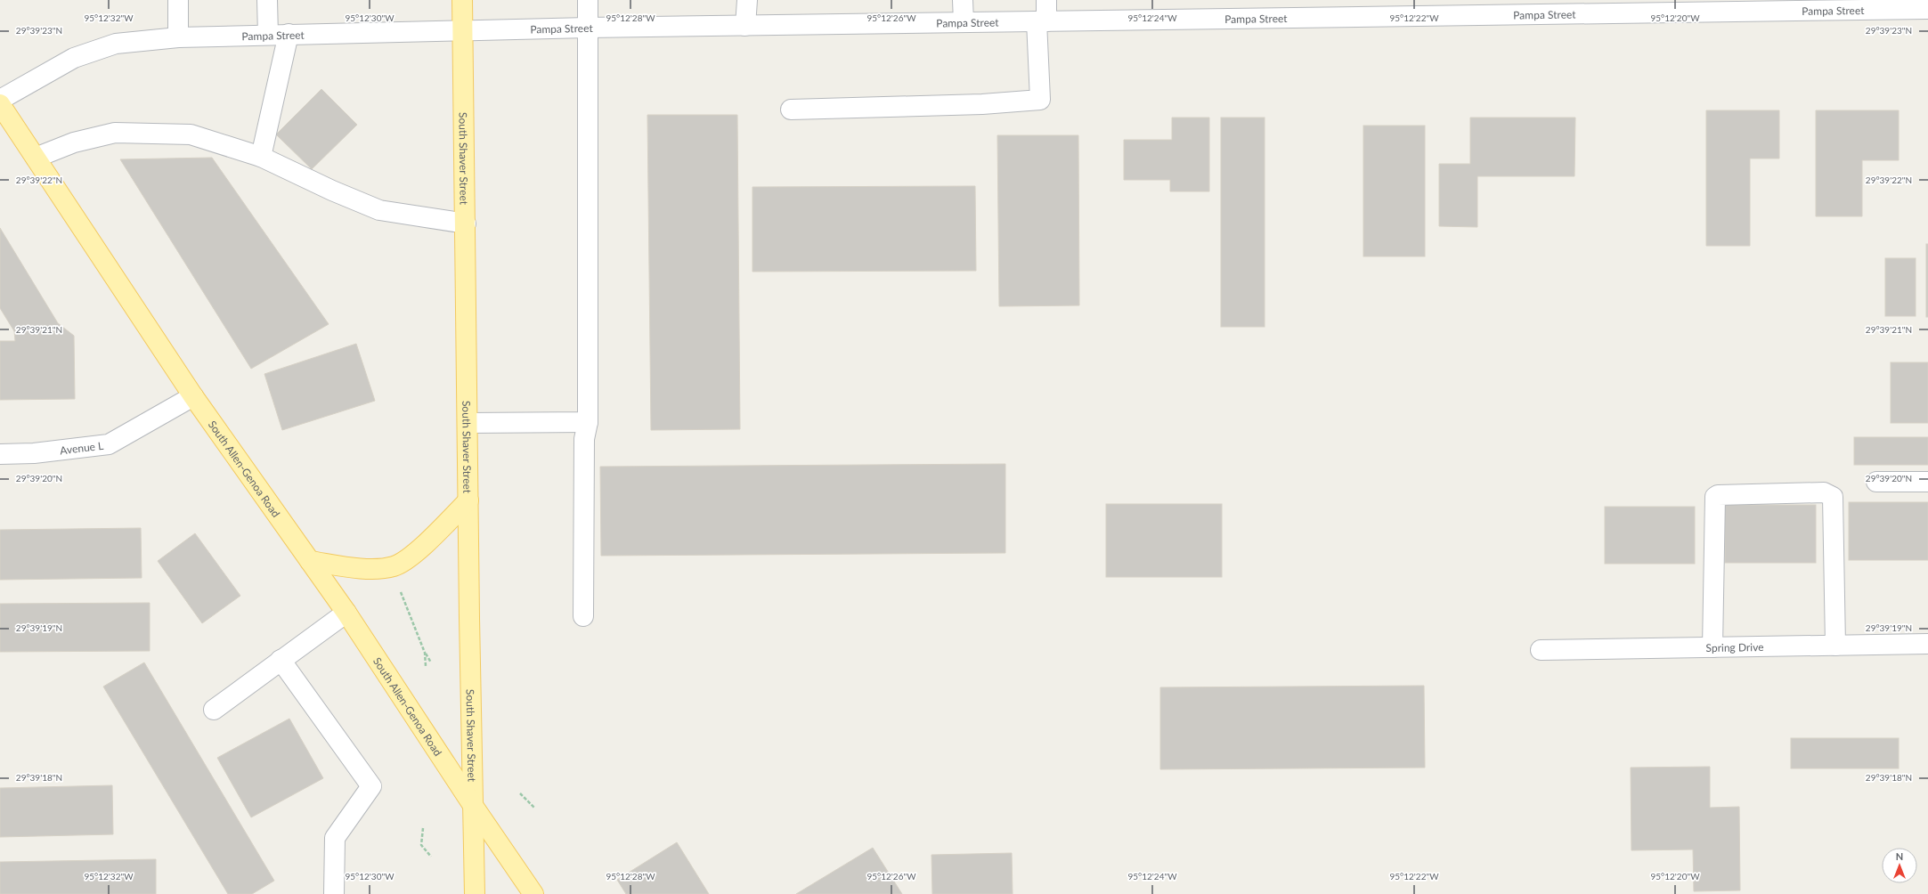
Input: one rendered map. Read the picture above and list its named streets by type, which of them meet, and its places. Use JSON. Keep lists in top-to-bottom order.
{
  "streets": {
    "main road": ["South Shaver Street", "South Allen-Genoa Road"],
    "street": ["Pampa Street", "Avenue L", "Spring Drive"]
  },
  "crossings": [
    ["Pampa Street", "South Shaver Street"],
    ["South Shaver Street", "South Allen-Genoa Road"],
    ["Avenue L", "South Allen-Genoa Road"]
  ],
  "north": "top",
  "coordinates": [
    "95°12'32\"W",
    "95°12'30\"W",
    "95°12'28\"W",
    "95°12'26\"W",
    "95°12'24\"W",
    "95°12'22\"W",
    "95°12'20\"W",
    "29°39'23\"N",
    "29°39'22\"N",
    "29°39'21\"N",
    "29°39'20\"N",
    "29°39'19\"N",
    "29°39'18\"N"
  ]
}
